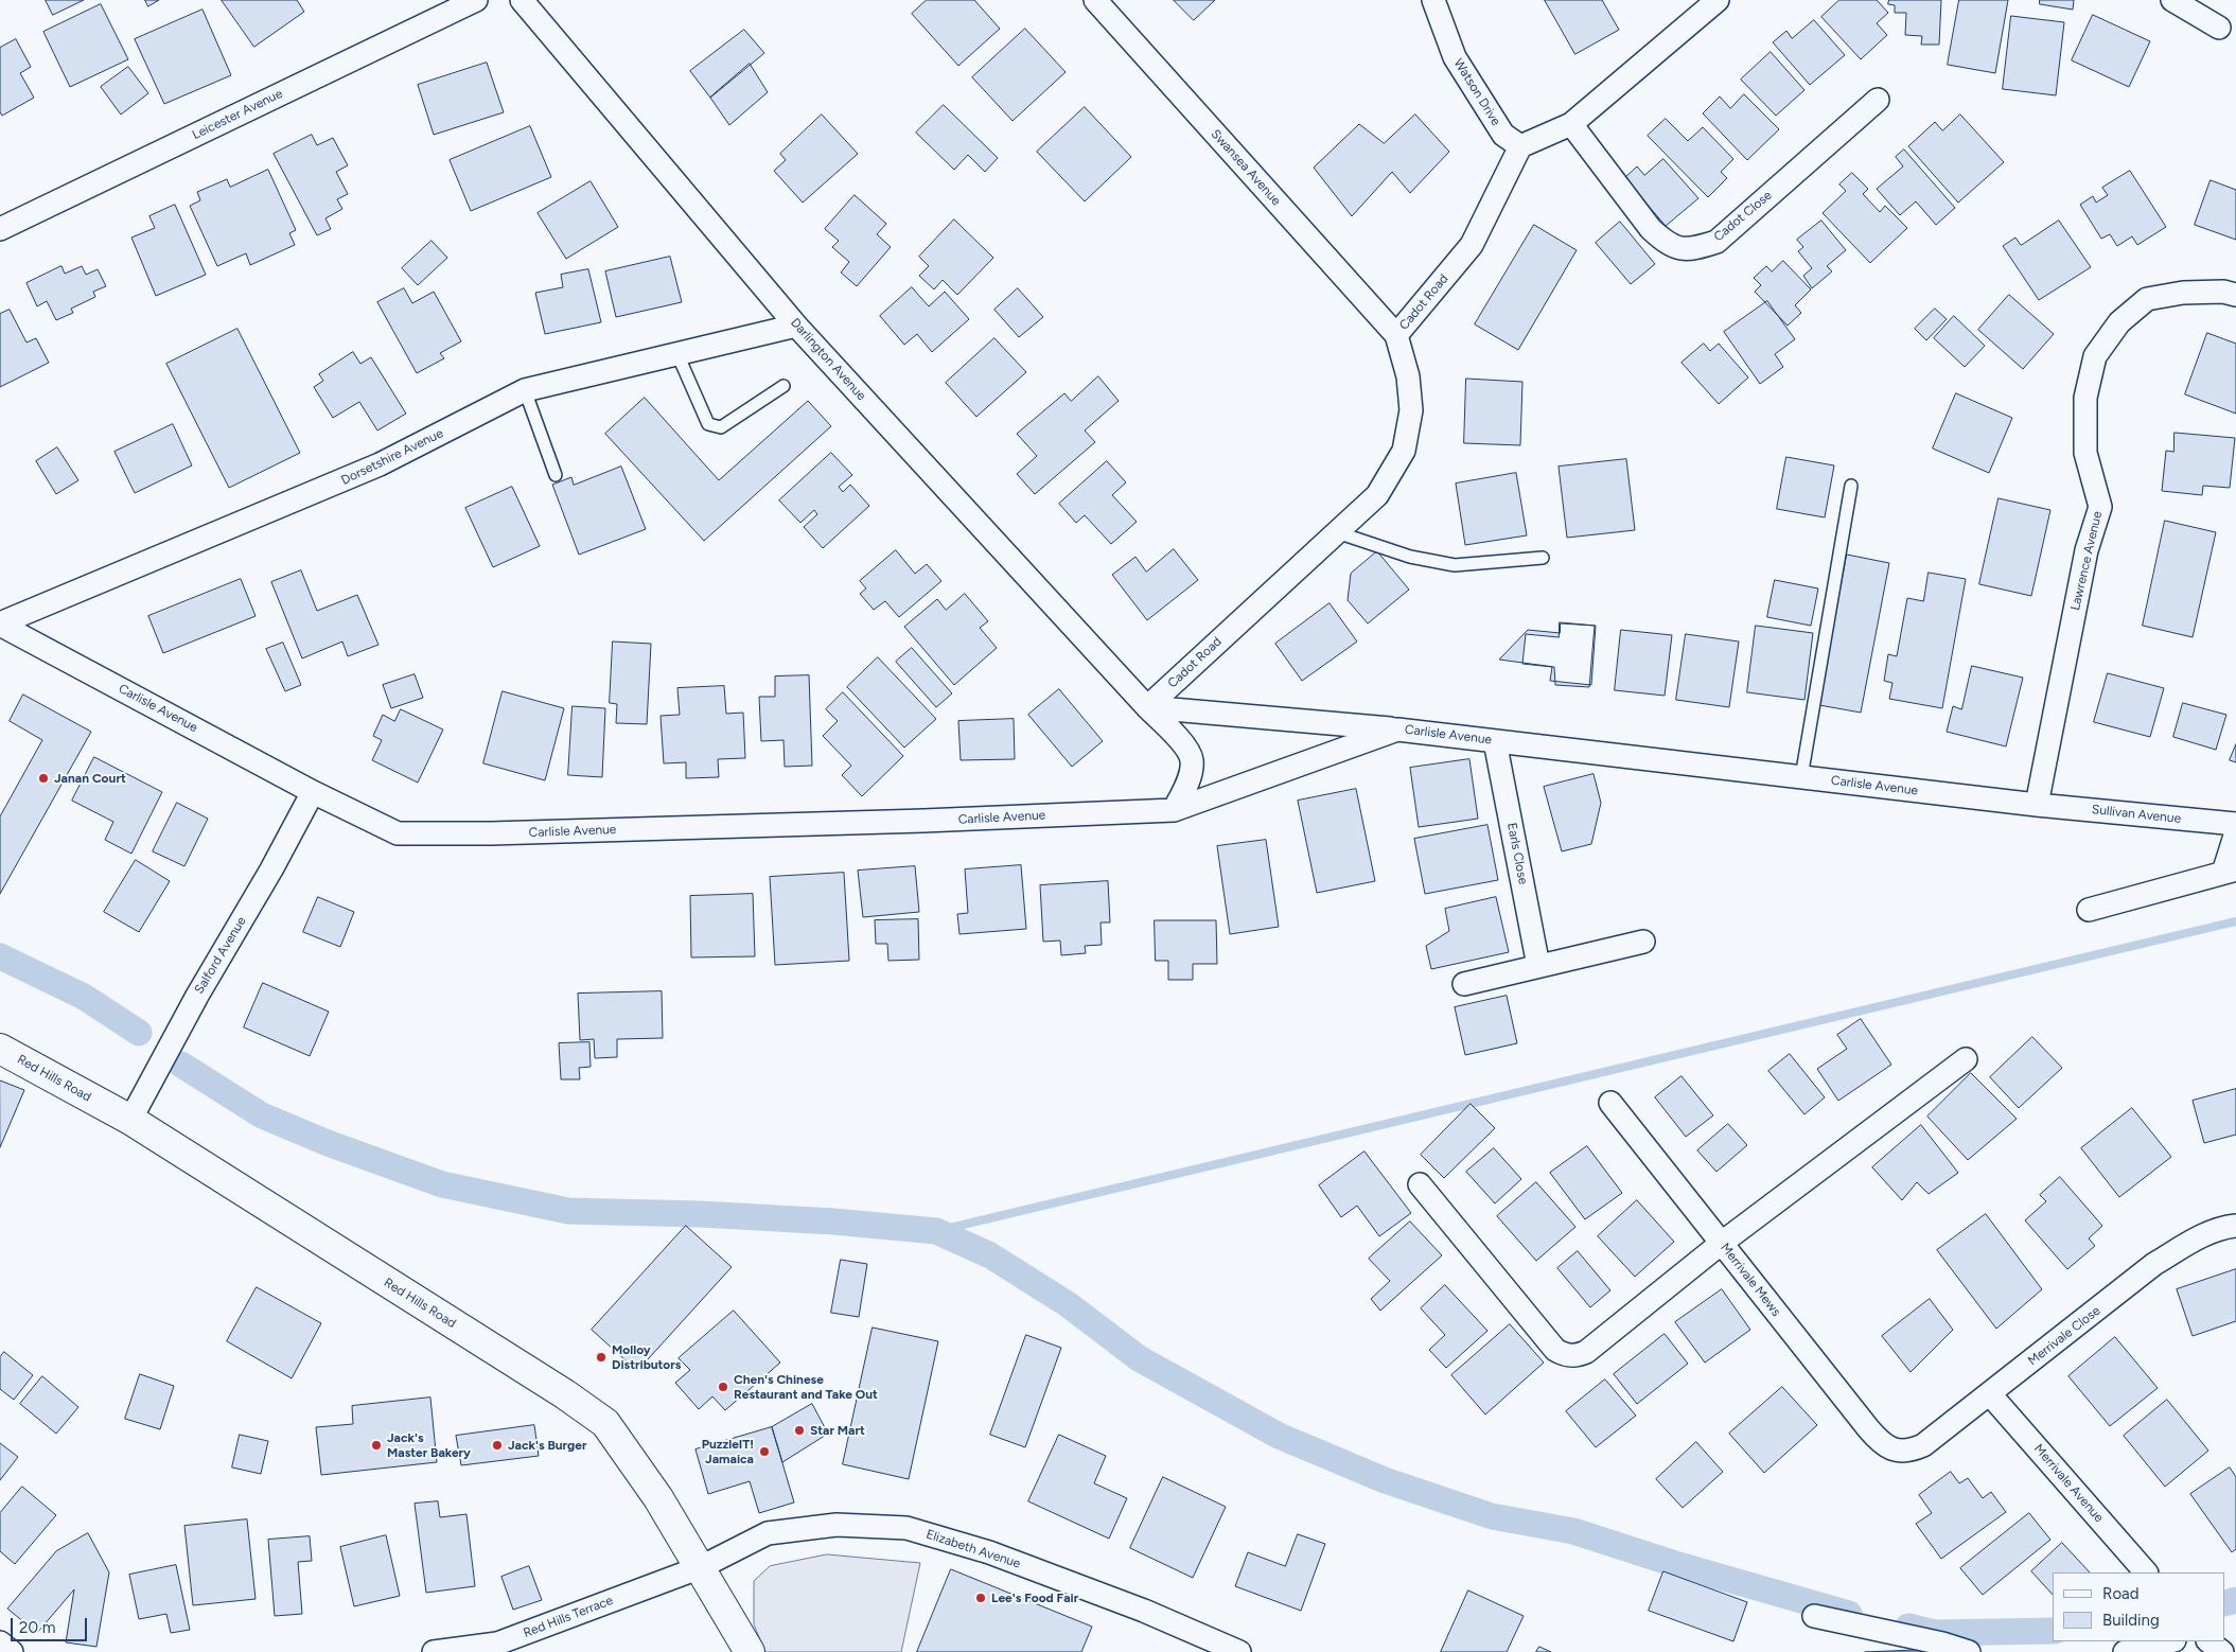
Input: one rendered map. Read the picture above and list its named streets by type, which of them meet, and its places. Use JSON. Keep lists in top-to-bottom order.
{
  "streets": {
    "main road": ["Red Hills Road"],
    "street": [
      "Watson Drive",
      "Leicester Avenue",
      "Swansea Avenue",
      "Cadot Close",
      "Cadot Road",
      "Darlington Avenue",
      "Dorsetshire Avenue",
      "Lawrence Avenue",
      "Carlisle Avenue",
      "Sullivan Avenue",
      "Earls Close",
      "Salford Avenue",
      "Merrivale Mews",
      "Merrivale Close",
      "Merrivale Avenue",
      "Elizabeth Avenue",
      "Red Hills Terrace"
    ]
  },
  "crossings": [
    ["Watson Drive", "Cadot Road"],
    ["Swansea Avenue", "Cadot Road"],
    ["Cadot Road", "Darlington Avenue"],
    ["Darlington Avenue", "Dorsetshire Avenue"],
    ["Darlington Avenue", "Carlisle Avenue"],
    ["Dorsetshire Avenue", "Carlisle Avenue"],
    ["Lawrence Avenue", "Carlisle Avenue"],
    ["Lawrence Avenue", "Sullivan Avenue"],
    ["Carlisle Avenue", "Sullivan Avenue"],
    ["Carlisle Avenue", "Earls Close"],
    ["Carlisle Avenue", "Salford Avenue"],
    ["Salford Avenue", "Red Hills Road"],
    ["Red Hills Road", "Elizabeth Avenue"],
    ["Red Hills Road", "Red Hills Terrace"],
    ["Merrivale Mews", "Merrivale Close"],
    ["Merrivale Close", "Merrivale Avenue"],
    ["Elizabeth Avenue", "Red Hills Terrace"]
  ],
  "places": [
    "Janan Court",
    "Molloy Distributors",
    "Chen's Chinese Restaurant and Take Out",
    "Star Mart",
    "Jack's Master Bakery",
    "Jack's Burger",
    "PuzzleIT! Jamaica",
    "Lee's Food Fair"
  ],
  "legend": ["Road", "Building"],
  "scale_bar": "20 m"
}
